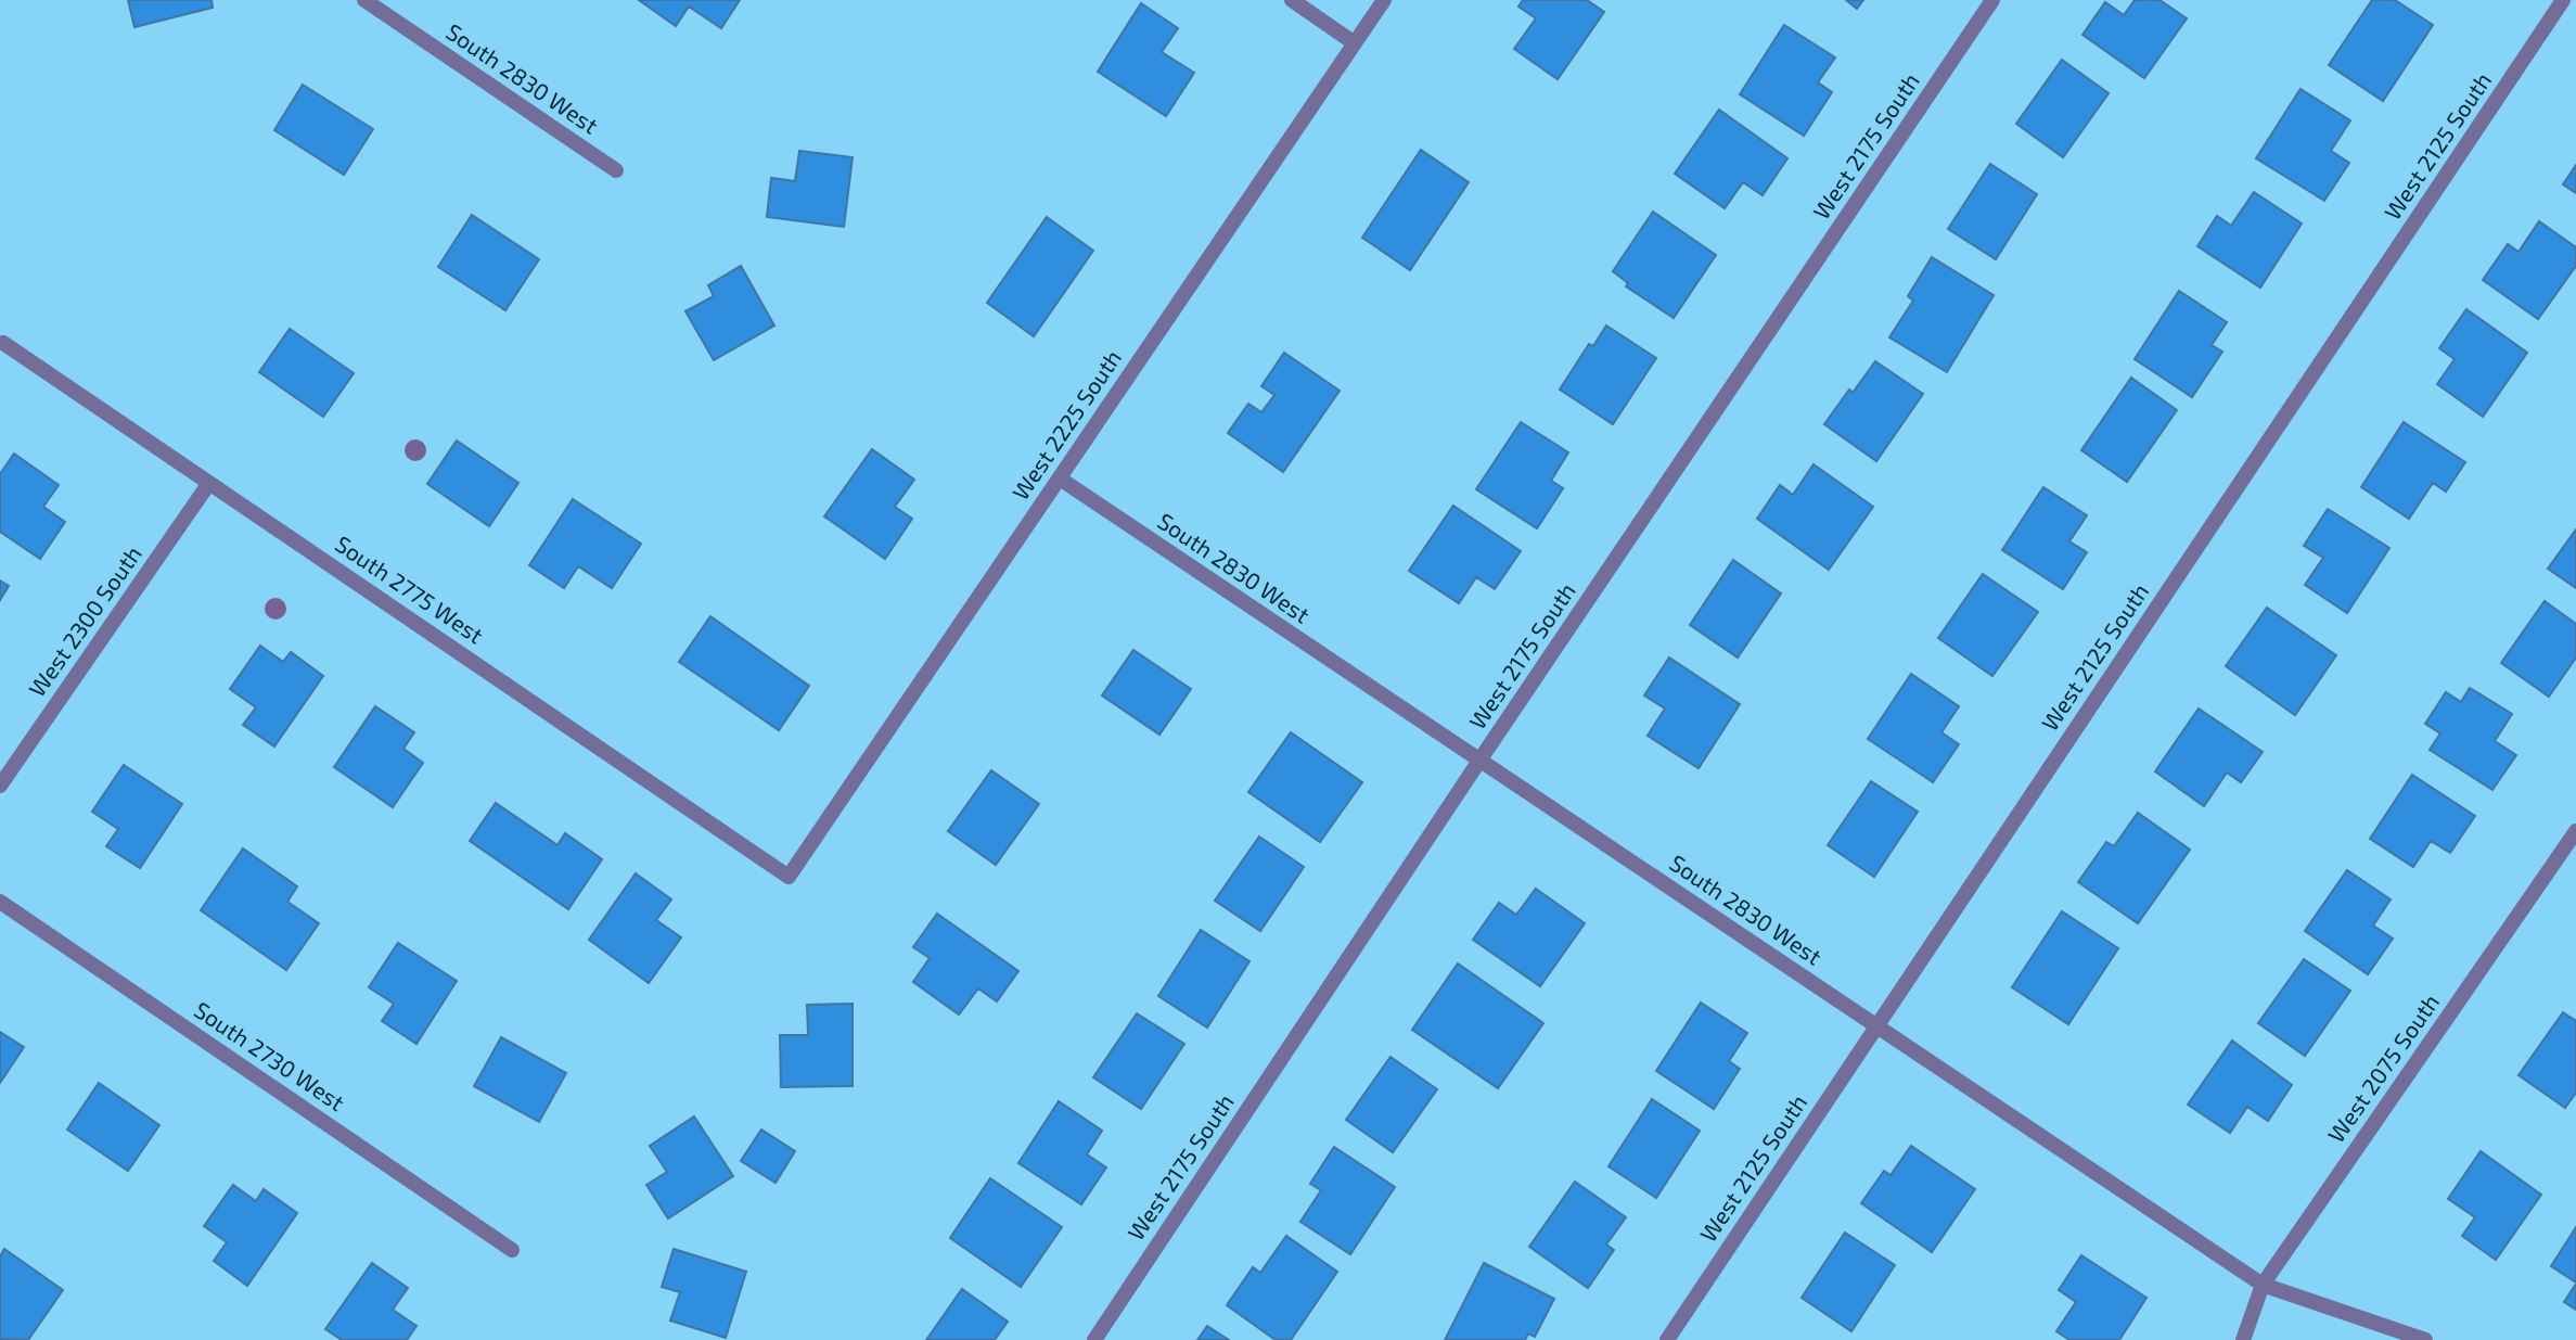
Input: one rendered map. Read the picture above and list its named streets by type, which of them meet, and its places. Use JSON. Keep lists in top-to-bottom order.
{
  "streets": {
    "street": [
      "South 2830 West",
      "West 2175 South",
      "West 2125 South",
      "West 2225 South",
      "South 2775 West",
      "West 2300 South",
      "South 2730 West",
      "West 2075 South"
    ]
  },
  "crossings": [
    ["South 2830 West", "West 2175 South"],
    ["South 2830 West", "West 2125 South"],
    ["South 2830 West", "West 2225 South"],
    ["South 2830 West", "West 2075 South"],
    ["West 2225 South", "South 2775 West"],
    ["South 2775 West", "West 2300 South"]
  ]
}
